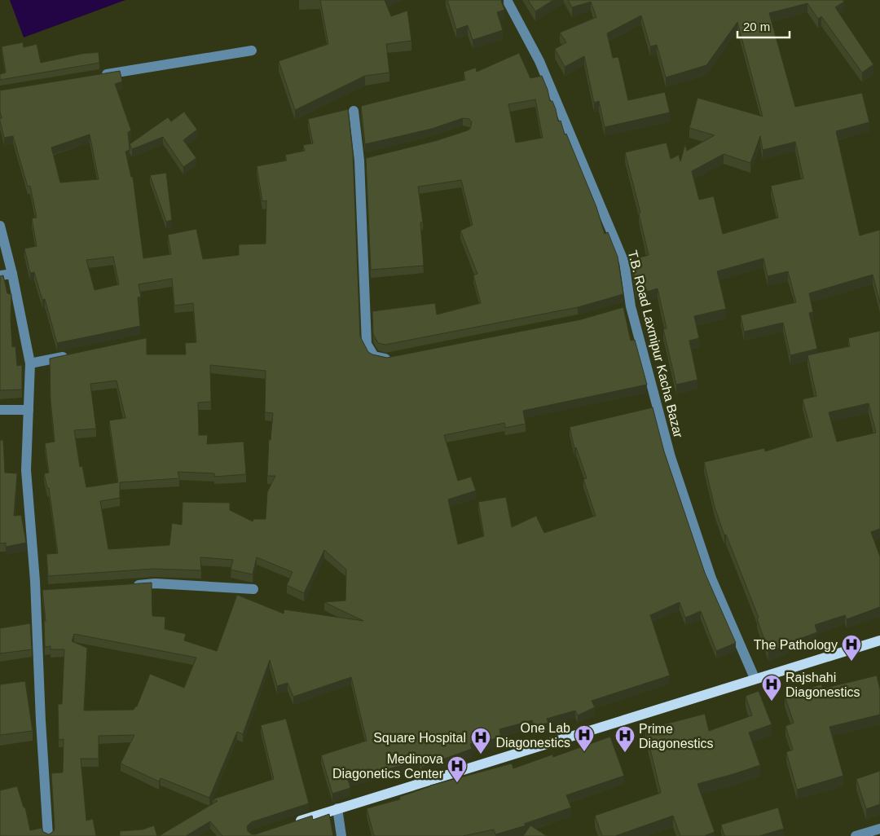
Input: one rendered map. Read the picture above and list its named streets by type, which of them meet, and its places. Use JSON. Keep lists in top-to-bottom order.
{
  "streets": {
    "street": ["T.B. Road Laxmipur Kacha Bazar"]
  },
  "places": {
    "hospital": [
      "The Pathology",
      "Rajshahi Diagonestics",
      "One Lab Diagonestics",
      "Prime Diagonestics",
      "Square Hospital",
      "Medinova Diagonetics Center"
    ]
  },
  "scale_bar": "20 m"
}
